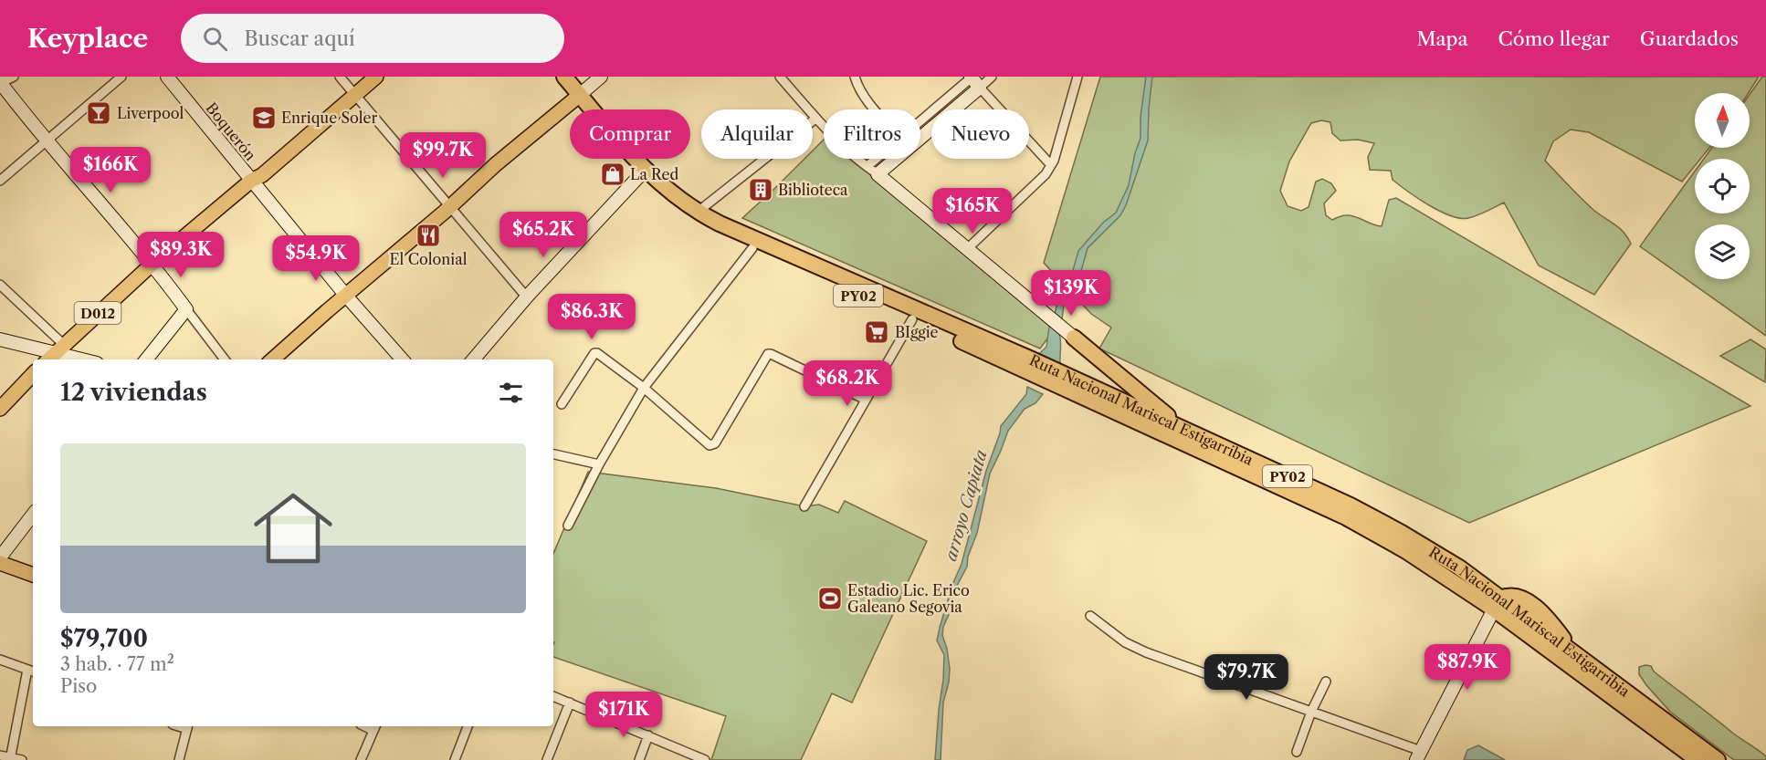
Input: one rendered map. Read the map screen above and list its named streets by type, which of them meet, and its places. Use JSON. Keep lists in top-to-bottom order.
{
  "streets": {
    "highway": ["PY02", "Ruta Nacional Mariscal Estigarribia"],
    "main road": ["D012"],
    "street": ["Boquerón"]
  },
  "crossings": [
    ["Boquerón", "D012"]
  ],
  "water": ["arroyo Capiata"],
  "places": {
    "bar": ["Liverpool"],
    "school or university": ["Enrique Soler"],
    "shop": ["La Red"],
    "building": ["Biblioteca"],
    "restaurant": ["El Colonial"],
    "supermarket": ["BIggie"],
    "sports": ["Estadio Lic. Erico Galeano Segovia"]
  },
  "north": "top",
  "page": {
    "header": "Keyplace",
    "search": "Buscar aquí",
    "nav": ["Mapa", "Cómo llegar", "Guardados"],
    "chip": [
      "Comprar",
      "Alquilar",
      "Filtros",
      "Nuevo"
    ],
    "price": [
      "$99.7K",
      "$166K",
      "$165K",
      "$65.2K",
      "$89.3K",
      "$54.9K",
      "$139K",
      "$86.3K",
      "$68.2K",
      "$87.9K",
      "$79.7K",
      "$171K"
    ],
    "heading": "12 viviendas",
    "list": [
      {
        "name": "$79,700",
        "note": "3 hab. · 77 m² · Piso"
      }
    ]
  }
}
